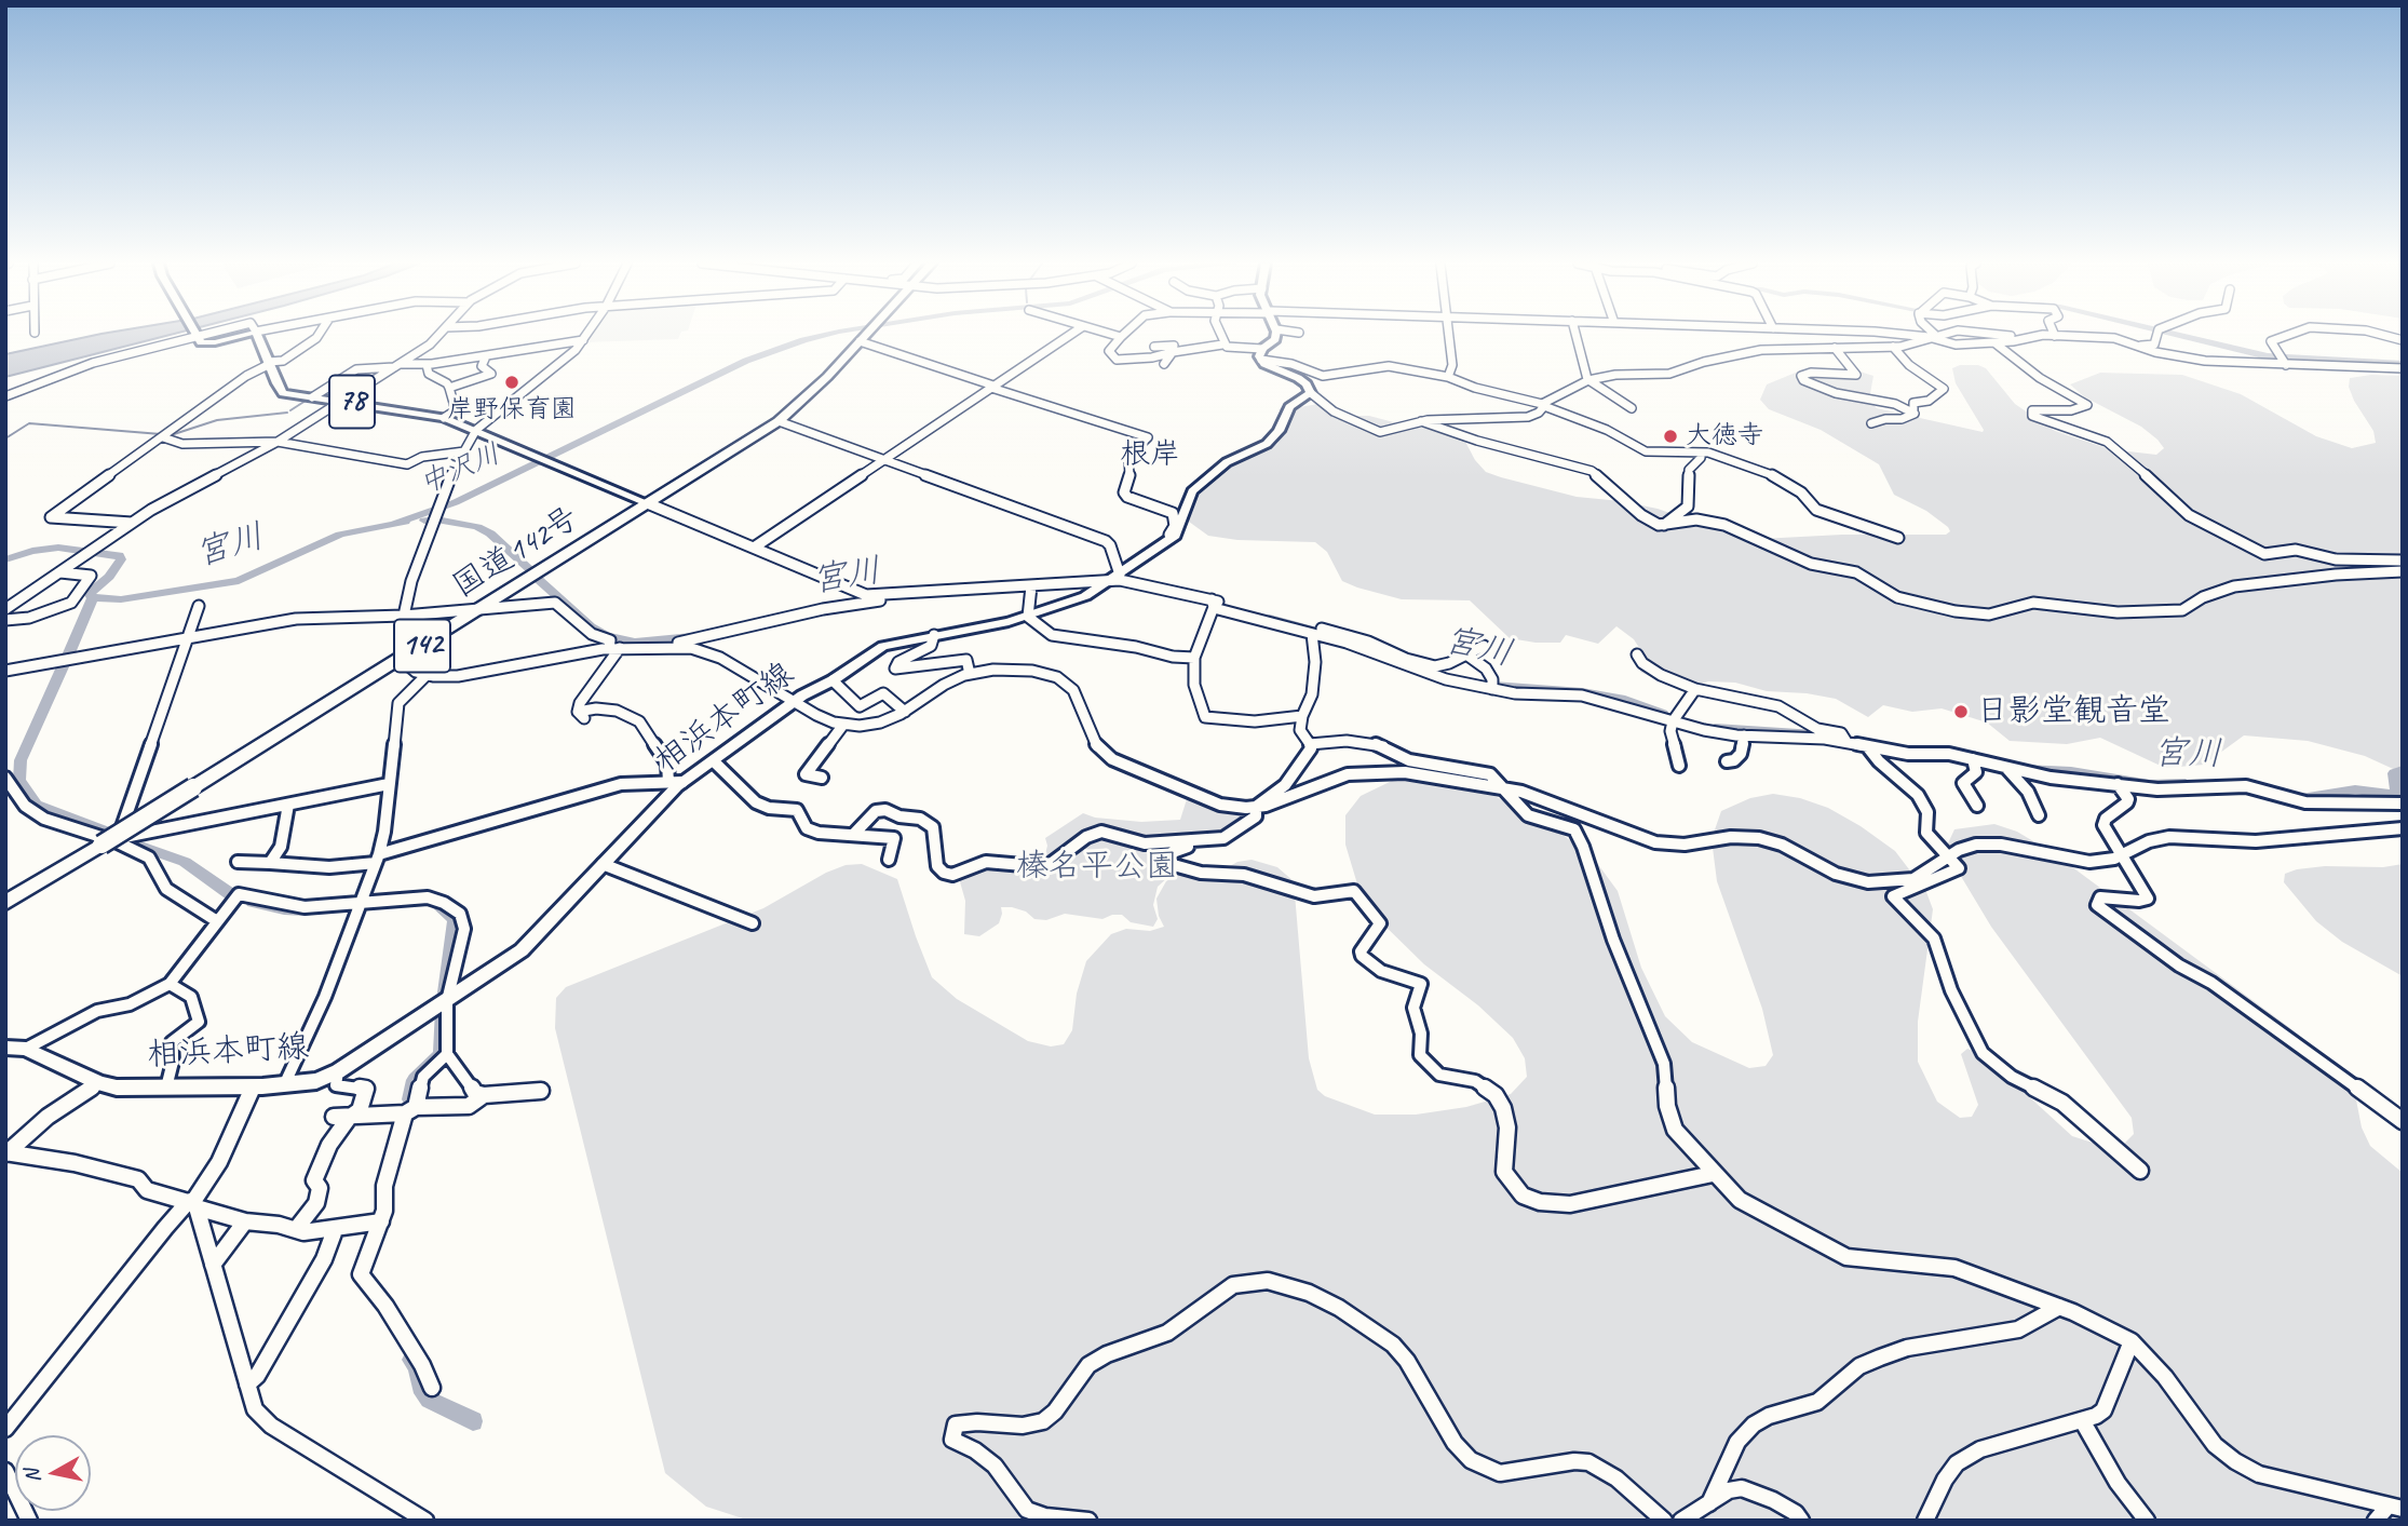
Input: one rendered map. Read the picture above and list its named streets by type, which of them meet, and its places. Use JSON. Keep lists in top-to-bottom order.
{
  "streets": {
    "highway": ["国道142号", "142"],
    "main road": ["78", "相浜本町線"]
  },
  "crossings": [
    ["78", "国道142号"]
  ],
  "districts": ["根岸"],
  "water": ["中沢川", "宮川"],
  "parks": ["榛名平公園"],
  "places": ["岸野保育園", "大徳寺", "日影堂観音堂"],
  "north": "left"
}
